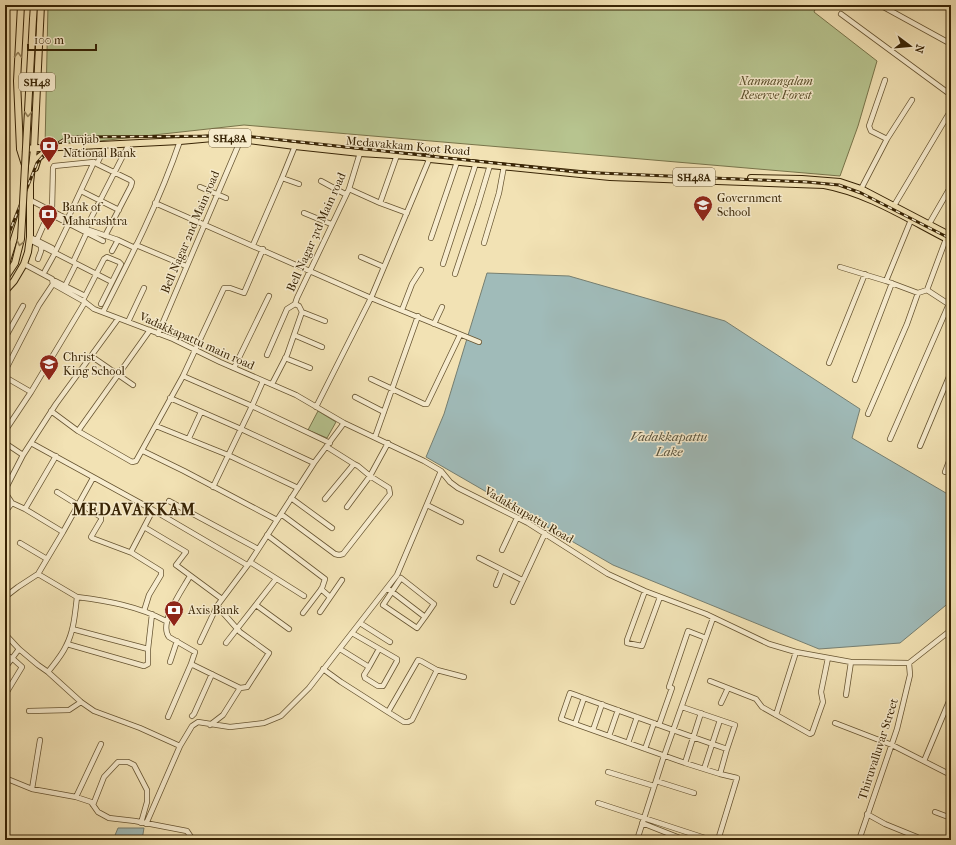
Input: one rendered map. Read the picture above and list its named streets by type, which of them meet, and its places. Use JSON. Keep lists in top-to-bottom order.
{
  "streets": {
    "main road": ["SH48", "SH48A", "Medavakkam Koot Road"],
    "street": [
      "Bell Nagar 2nd Main road",
      "Bell Nagar 3rd Main road",
      "Vadakkapattu main road",
      "Vadakkupattu Road",
      "Thiruvalluvar Street"
    ]
  },
  "crossings": [
    ["SH48", "Medavakkam Koot Road"],
    ["SH48", "Vadakkapattu main road"],
    ["SH48A", "Medavakkam Koot Road"],
    ["Medavakkam Koot Road", "Bell Nagar 2nd Main road"],
    ["Medavakkam Koot Road", "Bell Nagar 3rd Main road"],
    ["Bell Nagar 2nd Main road", "Vadakkapattu main road"],
    ["Vadakkapattu main road", "Vadakkupattu Road"],
    ["Vadakkupattu Road", "Thiruvalluvar Street"]
  ],
  "districts": ["MEDAVAKKAM"],
  "water": ["Vadakkapattu Lake"],
  "parks": ["Nanmangalam Reserve Forest"],
  "places": {
    "bank": ["Punjab National Bank", "Bank of Maharashtra", "Axis Bank"],
    "school or university": ["Government School", "Christ King School"]
  },
  "scale_bar": "100 m",
  "north": "right"
}
